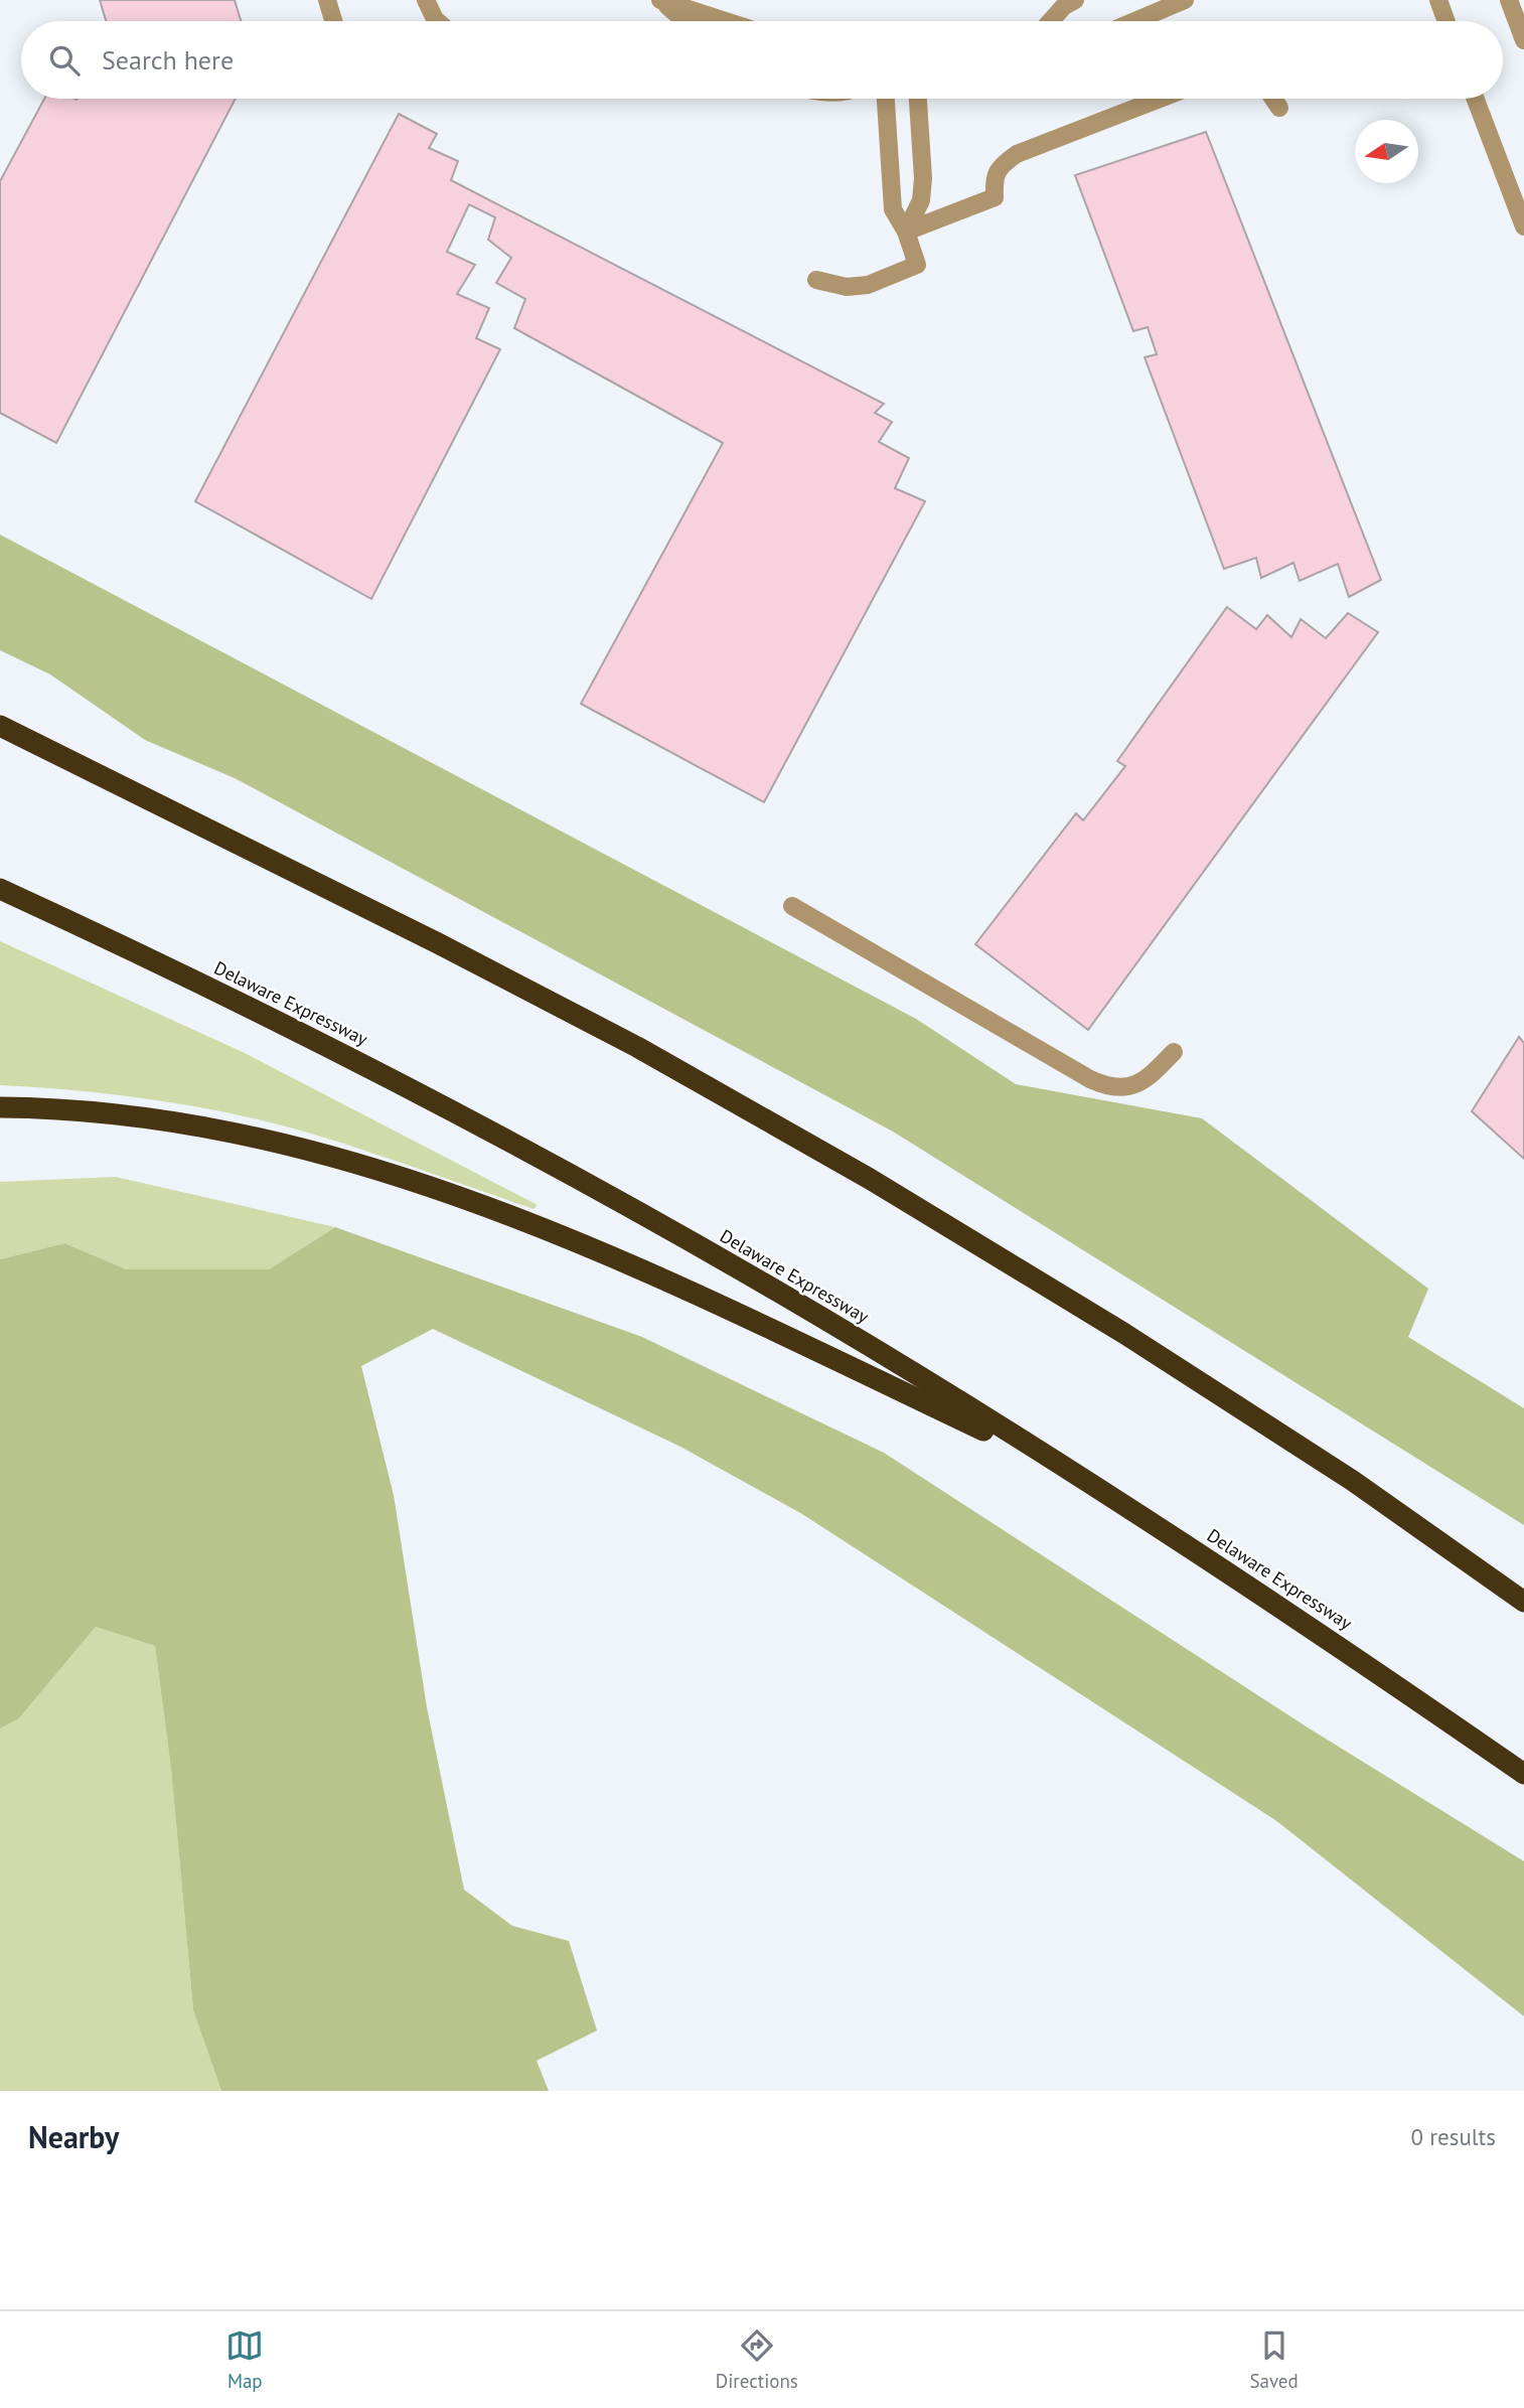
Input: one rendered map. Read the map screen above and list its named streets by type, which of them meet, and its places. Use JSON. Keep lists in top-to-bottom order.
{
  "streets": {
    "highway": ["Delaware Expressway"]
  },
  "north": "left",
  "page": {
    "search": "Search here",
    "heading": ["Nearby", "0 results"],
    "nav": ["Map", "Directions", "Saved"]
  }
}
